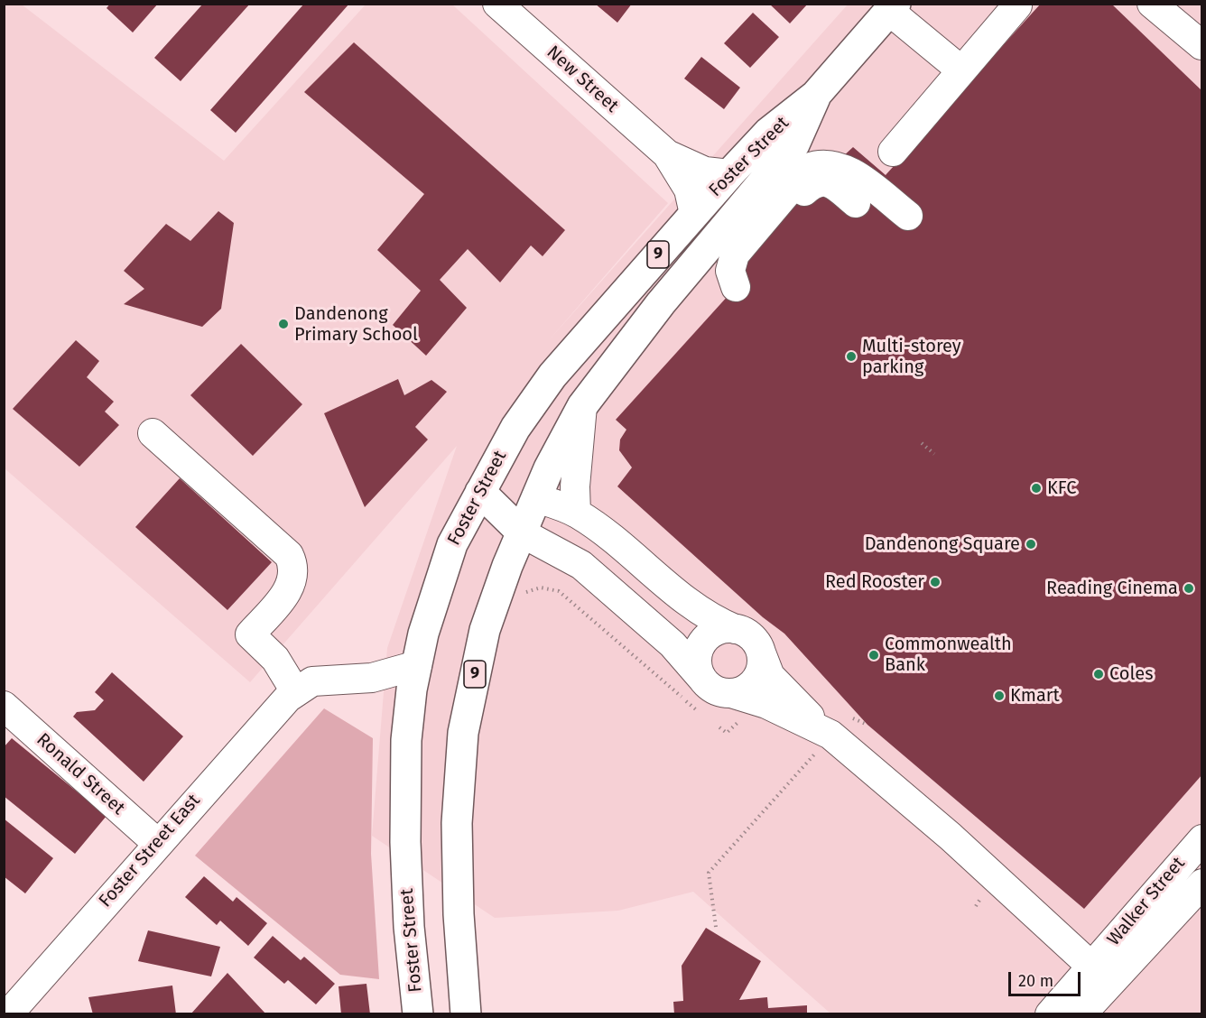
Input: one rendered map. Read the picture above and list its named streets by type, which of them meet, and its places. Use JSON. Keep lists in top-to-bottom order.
{
  "streets": {
    "highway": ["Foster Street", "9"],
    "street": [
      "New Street",
      "Ronald Street",
      "Foster Street East",
      "Walker Street"
    ]
  },
  "crossings": [
    ["New Street", "Foster Street"],
    ["Foster Street", "Foster Street East"],
    ["Ronald Street", "Foster Street East"]
  ],
  "places": [
    "Dandenong Primary School",
    "Multi-storey parking",
    "KFC",
    "Dandenong Square",
    "Red Rooster",
    "Reading Cinema",
    "Commonwealth Bank",
    "Coles",
    "Kmart"
  ],
  "scale_bar": "20 m"
}
